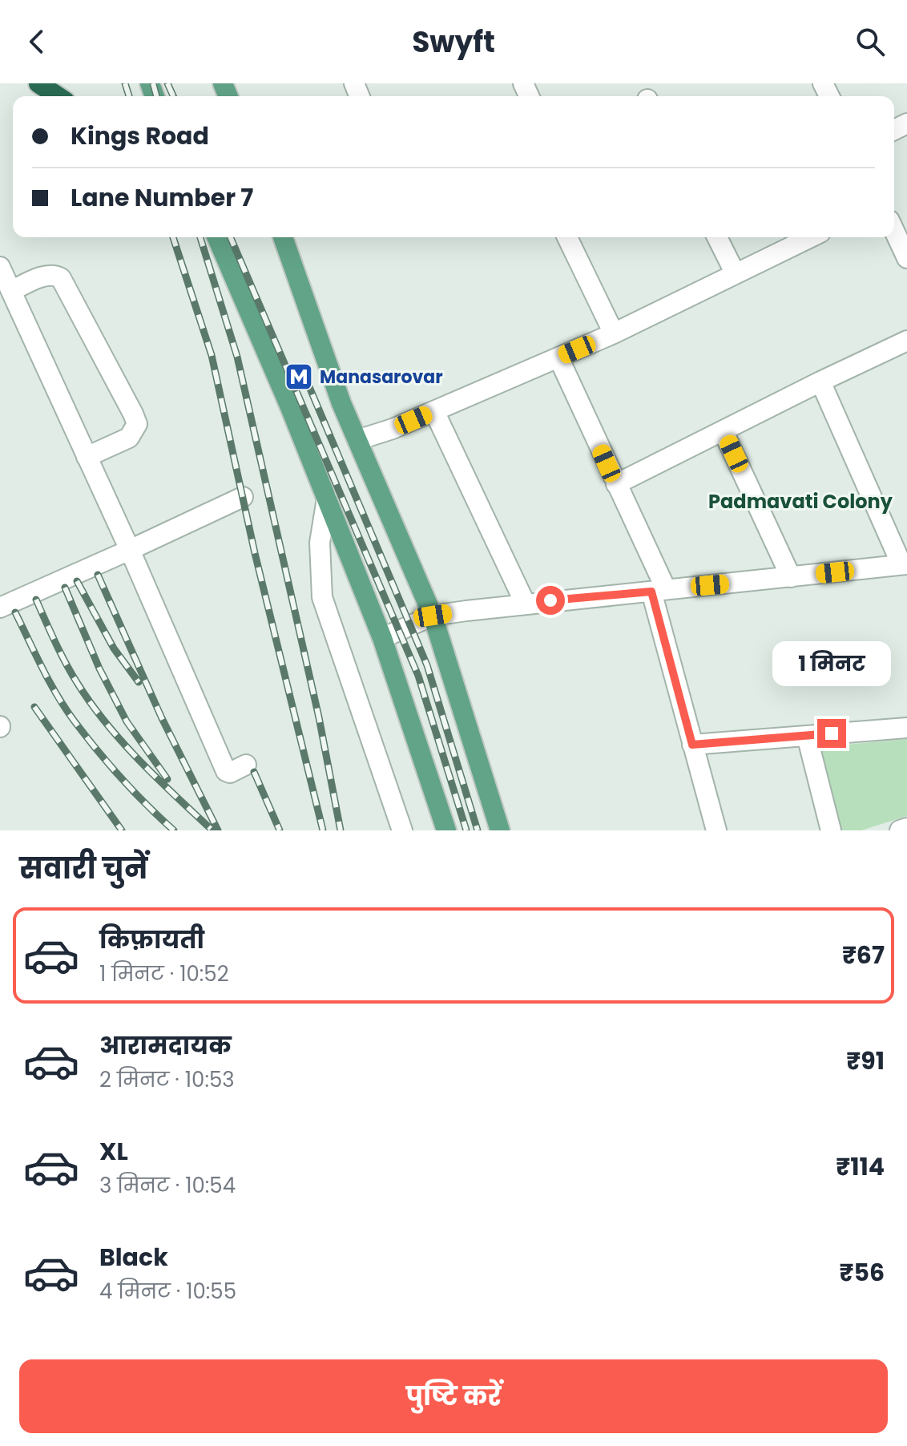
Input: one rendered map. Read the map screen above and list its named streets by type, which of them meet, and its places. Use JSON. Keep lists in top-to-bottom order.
{
  "districts": ["Padmavati Colony"],
  "places": {
    "metro station": ["Manasarovar"]
  },
  "page": {
    "header": "Swyft",
    "banner": ["Kings Road", "Lane Number 7"],
    "bubble": "1 मिनट",
    "heading": "सवारी चुनें",
    "list": [
      {
        "name": "किफ़ायती",
        "note": "1 मिनट · 10:52",
        "value": "₹67"
      },
      {
        "name": "आरामदायक",
        "note": "2 मिनट · 10:53",
        "value": "₹91"
      },
      {
        "name": "XL",
        "note": "3 मिनट · 10:54",
        "value": "₹114"
      },
      {
        "name": "Black",
        "note": "4 मिनट · 10:55",
        "value": "₹56"
      }
    ],
    "buttons": "पुष्टि करें"
  }
}
